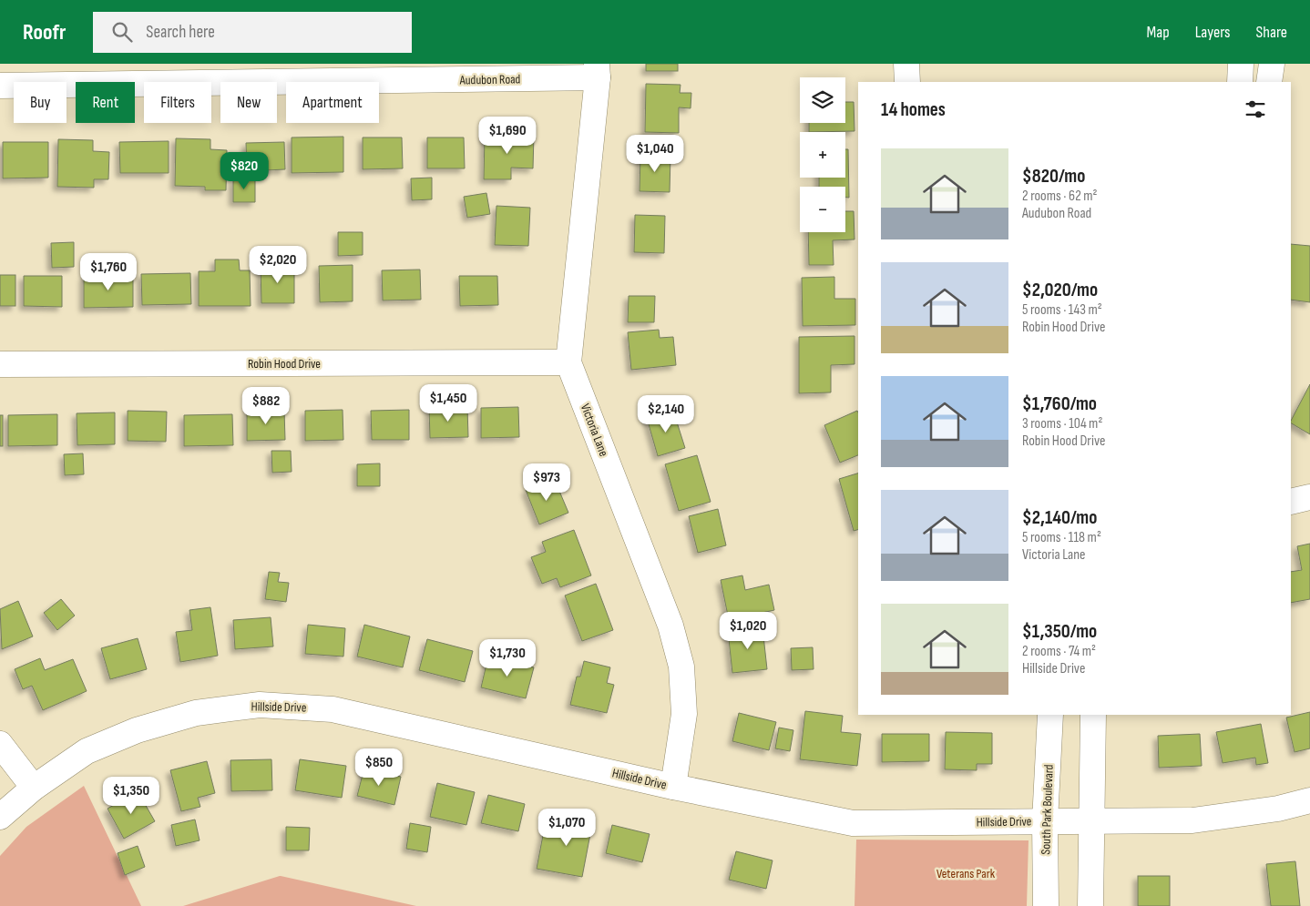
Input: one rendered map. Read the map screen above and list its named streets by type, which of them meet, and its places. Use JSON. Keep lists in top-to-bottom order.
{
  "streets": {
    "street": [
      "Audubon Road",
      "Robin Hood Drive",
      "Victoria Lane",
      "Hillside Drive",
      "South Park Boulevard"
    ]
  },
  "crossings": [
    ["Audubon Road", "Victoria Lane"],
    ["Robin Hood Drive", "Victoria Lane"],
    ["Victoria Lane", "Hillside Drive"],
    ["Hillside Drive", "South Park Boulevard"]
  ],
  "parks": ["Veterans Park"],
  "page": {
    "header": "Roofr",
    "search": "Search here",
    "nav": ["Map", "Layers", "Share"],
    "map_buttons": ["+", "−"],
    "chip": [
      "Buy",
      "Rent",
      "Filters",
      "New",
      "Apartment"
    ],
    "heading": "14 homes",
    "price": [
      "$1,690",
      "$1,040",
      "$820",
      "$2,020",
      "$1,760",
      "$1,450",
      "$882",
      "$2,140",
      "$973",
      "$1,020",
      "$1,730",
      "$850",
      "$1,350",
      "$1,070"
    ],
    "list": [
      {
        "name": "$820/mo",
        "note": "2 rooms · 62 m² · Audubon Road"
      },
      {
        "name": "$2,020/mo",
        "note": "5 rooms · 143 m² · Robin Hood Drive"
      },
      {
        "name": "$1,760/mo",
        "note": "3 rooms · 104 m² · Robin Hood Drive"
      },
      {
        "name": "$2,140/mo",
        "note": "5 rooms · 118 m² · Victoria Lane"
      },
      {
        "name": "$1,350/mo",
        "note": "2 rooms · 74 m² · Hillside Drive"
      }
    ]
  }
}
